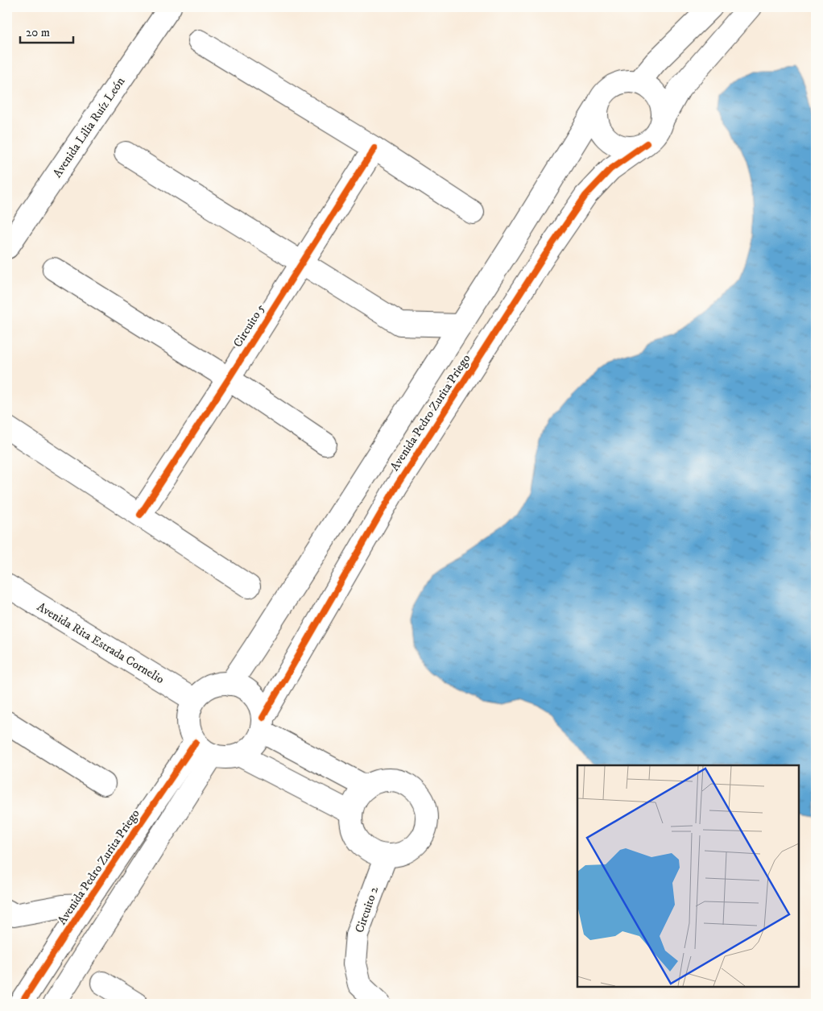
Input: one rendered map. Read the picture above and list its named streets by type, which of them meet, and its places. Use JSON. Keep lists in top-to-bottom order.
{
  "streets": {
    "street": [
      "Avenida Lilia Ruíz León",
      "Circuito 5",
      "Avenida Pedro Zurita Priego",
      "Avenida Rita Estrada Cornelio",
      "Circuito 2"
    ]
  },
  "crossings": [
    ["Avenida Pedro Zurita Priego", "Avenida Rita Estrada Cornelio"]
  ],
  "scale_bar": "20 m"
}
